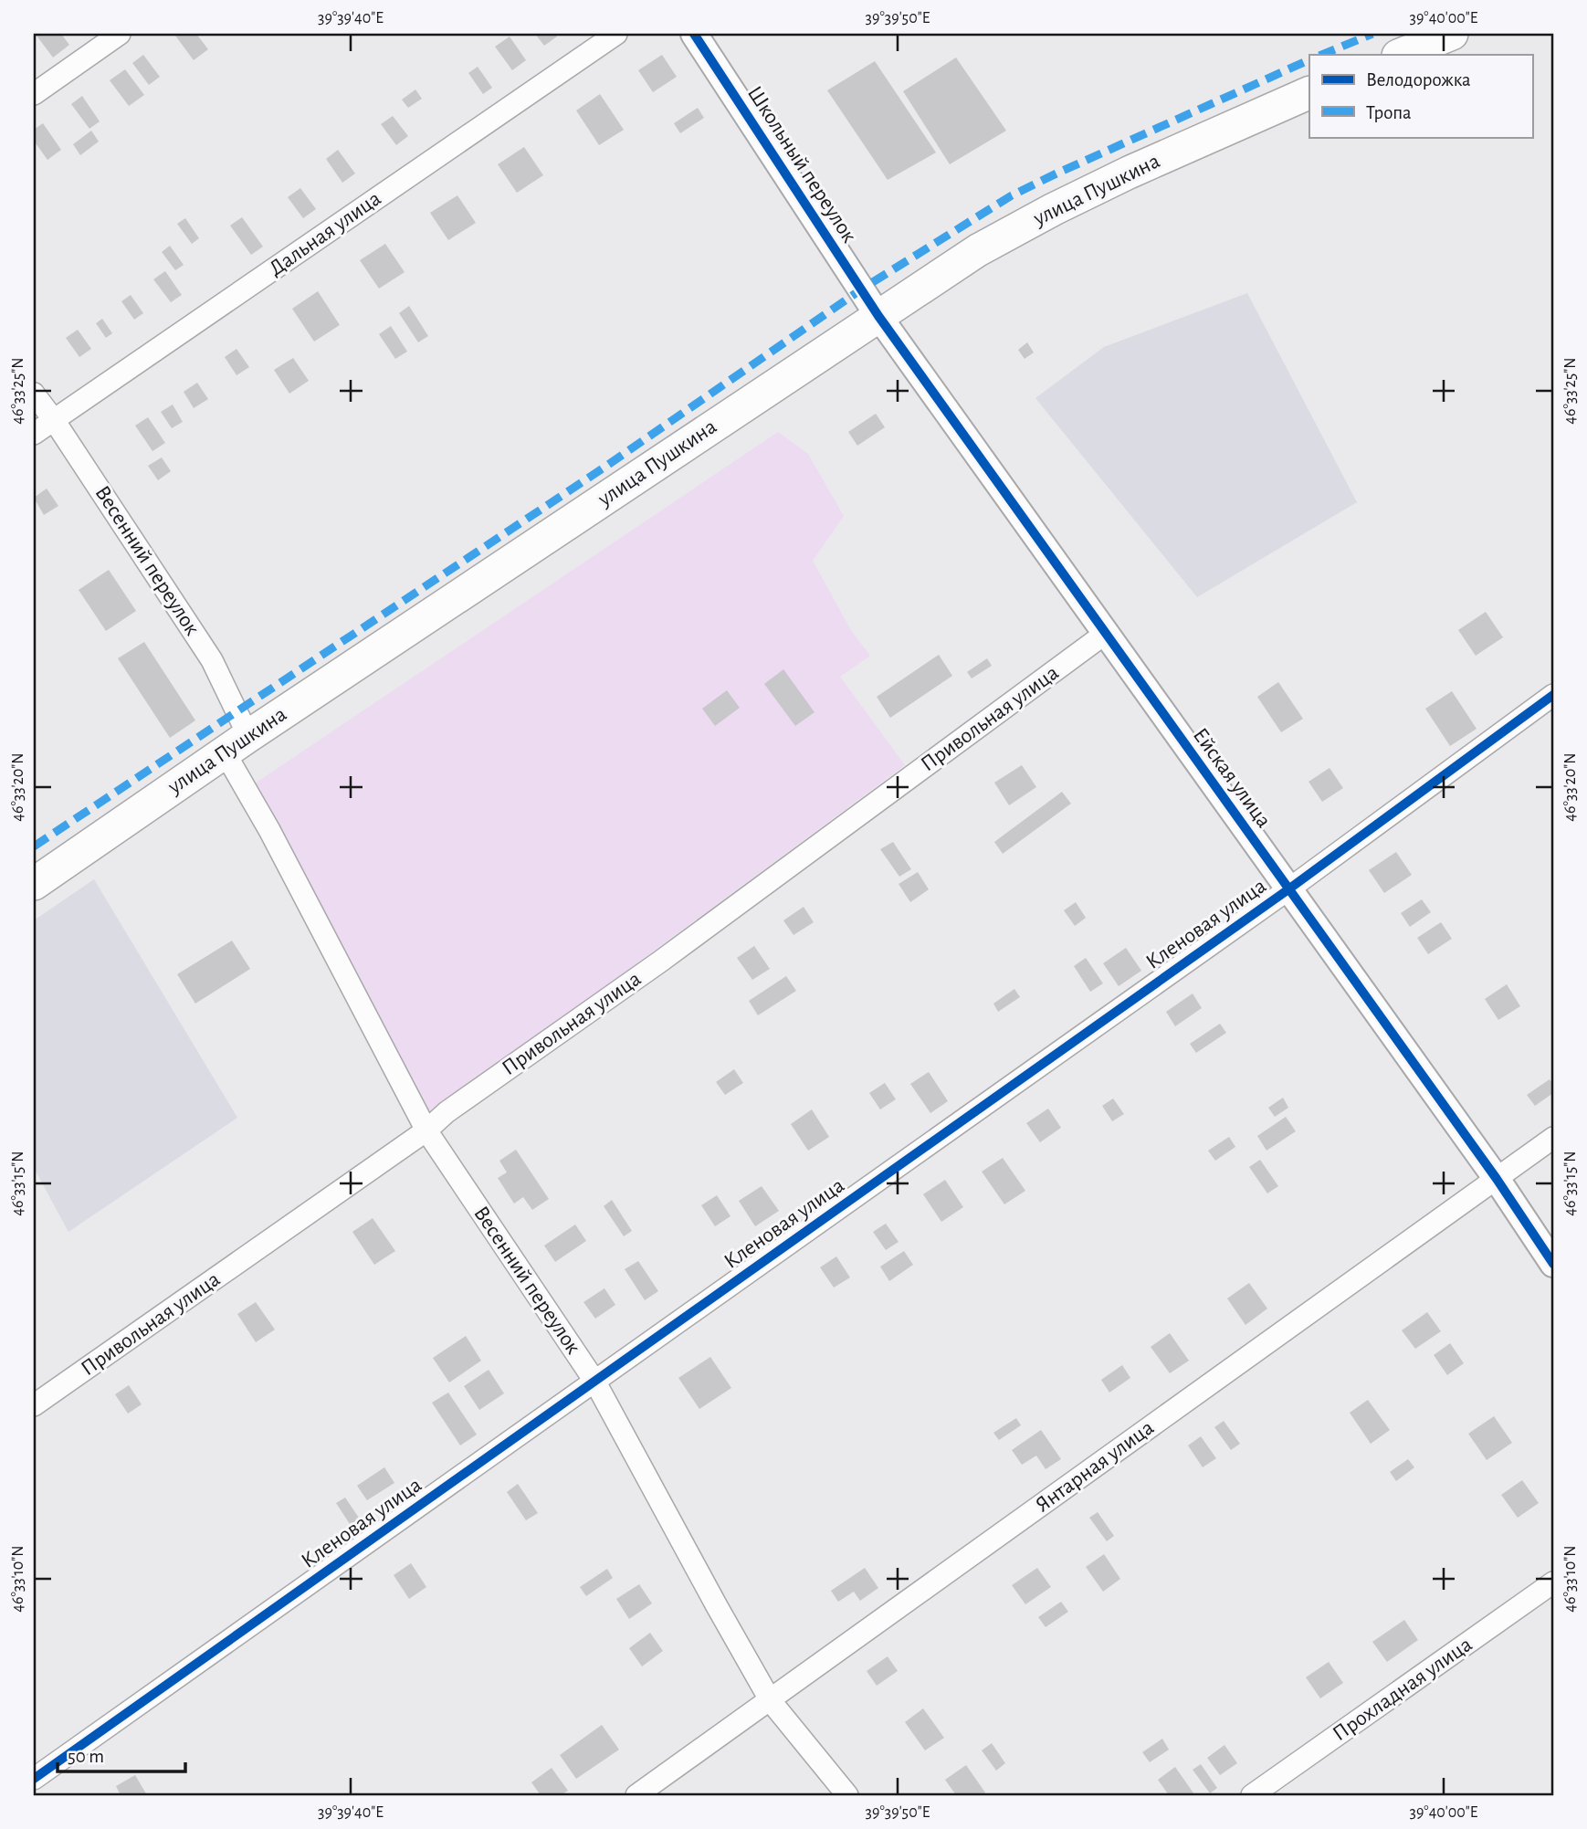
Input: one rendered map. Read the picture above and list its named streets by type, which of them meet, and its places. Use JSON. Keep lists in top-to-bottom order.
{
  "streets": {
    "main road": ["улица Пушкина"],
    "street": [
      "Школьный переулок",
      "Дальная улица",
      "Весенний переулок",
      "Привольная улица",
      "Ейская улица",
      "Кленовая улица",
      "Янтарная улица",
      "Прохладная улица"
    ]
  },
  "crossings": [
    ["Школьный переулок", "улица Пушкина"],
    ["Школьный переулок", "Ейская улица"],
    ["улица Пушкина", "Весенний переулок"],
    ["улица Пушкина", "Ейская улица"],
    ["Дальная улица", "Весенний переулок"],
    ["Весенний переулок", "Привольная улица"],
    ["Весенний переулок", "Кленовая улица"],
    ["Весенний переулок", "Янтарная улица"],
    ["Привольная улица", "Ейская улица"],
    ["Ейская улица", "Кленовая улица"],
    ["Ейская улица", "Янтарная улица"]
  ],
  "legend": ["Велодорожка", "Тропа"],
  "scale_bar": "50 m",
  "coordinates": [
    "39°39'40\"E",
    "39°39'50\"E",
    "39°40'00\"E",
    "46°33'25\"N",
    "46°33'20\"N",
    "46°33'15\"N",
    "46°33'10\"N"
  ]
}
